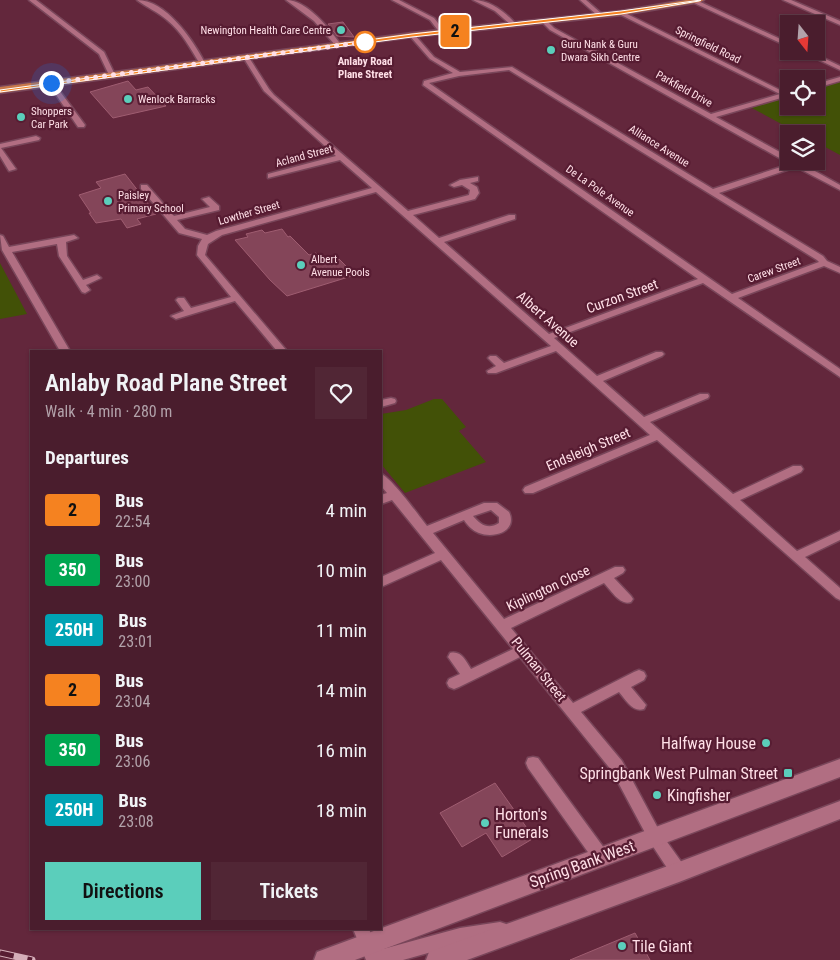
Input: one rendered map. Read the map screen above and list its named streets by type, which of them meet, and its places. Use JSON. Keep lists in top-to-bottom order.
{
  "streets": {
    "street": [
      "Springfield Road",
      "Parkfield Drive",
      "Alliance Avenue",
      "Acland Street",
      "De La Pole Avenue",
      "Lowther Street",
      "Carew Street",
      "Curzon Street",
      "Albert Avenue",
      "Endsleigh Street",
      "Kiplington Close",
      "Pulman Street",
      "Spring Bank West"
    ]
  },
  "crossings": [
    ["Alliance Avenue", "De La Pole Avenue"],
    ["Alliance Avenue", "Carew Street"],
    ["Acland Street", "Albert Avenue"],
    ["De La Pole Avenue", "Carew Street"],
    ["De La Pole Avenue", "Curzon Street"],
    ["Lowther Street", "Albert Avenue"],
    ["Curzon Street", "Albert Avenue"],
    ["Albert Avenue", "Endsleigh Street"],
    ["Kiplington Close", "Pulman Street"],
    ["Pulman Street", "Spring Bank West"]
  ],
  "places": {
    "other": [
      "Newington Health Care Centre",
      "Anlaby Road Plane Street",
      "Guru Nank & Guru Dwara Sikh Centre",
      "Wenlock Barracks",
      "Shoppers Car Park",
      "Paisley Primary School",
      "Albert Avenue Pools",
      "Halfway House",
      "Kingfisher",
      "Horton's Funerals",
      "Tile Giant"
    ],
    "transit": ["Springbank West Pulman Street"]
  },
  "lines": ["bus line 2"],
  "north": "bottom",
  "page": {
    "on_map": "2",
    "heading": [
      ["Anlaby Road Plane Street", "Walk · 4 min · 280 m"],
      "Departures"
    ],
    "list": [
      {
        "mark": "2",
        "name": "Bus",
        "note": "22:54",
        "value": "4 min"
      },
      {
        "mark": "350",
        "name": "Bus",
        "note": "23:00",
        "value": "10 min"
      },
      {
        "mark": "250H",
        "name": "Bus",
        "note": "23:01",
        "value": "11 min"
      },
      {
        "mark": "2",
        "name": "Bus",
        "note": "23:04",
        "value": "14 min"
      },
      {
        "mark": "350",
        "name": "Bus",
        "note": "23:06",
        "value": "16 min"
      },
      {
        "mark": "250H",
        "name": "Bus",
        "note": "23:08",
        "value": "18 min"
      }
    ],
    "buttons": ["Directions", "Tickets"]
  }
}
